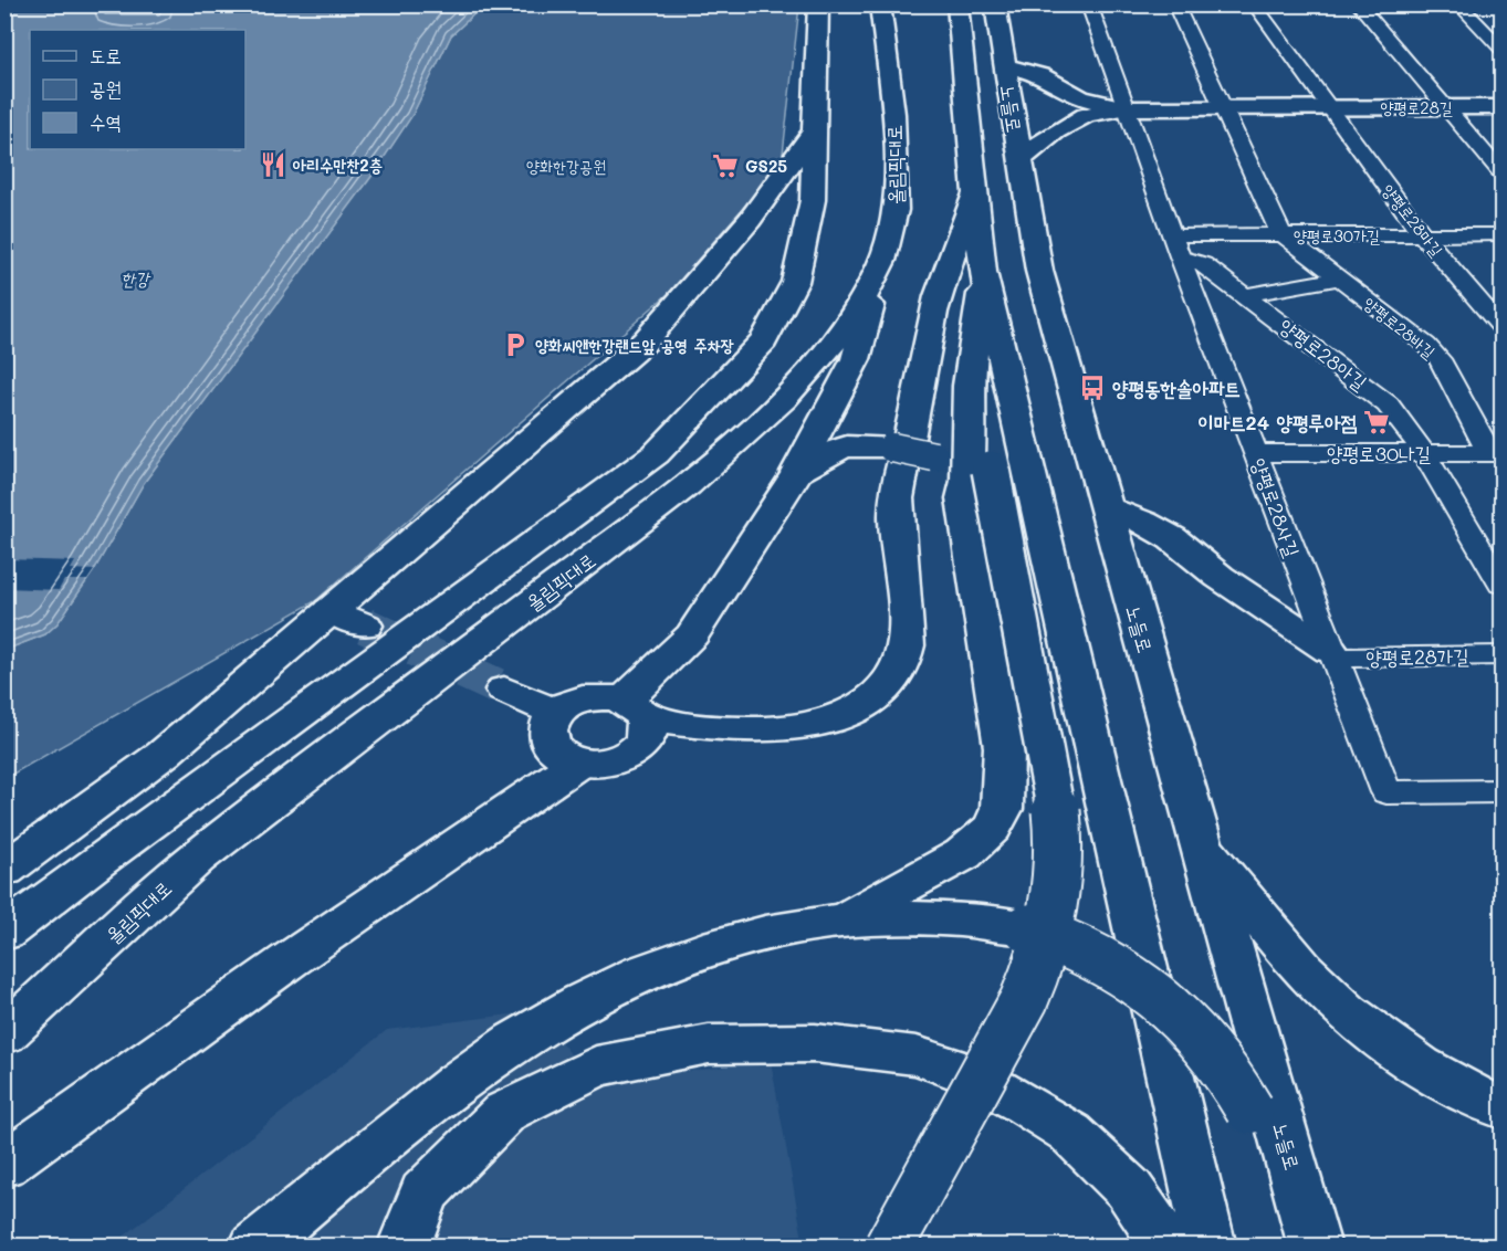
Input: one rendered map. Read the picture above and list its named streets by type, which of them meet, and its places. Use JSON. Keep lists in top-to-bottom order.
{
  "streets": {
    "main road": ["양평로28길", "노들로", "올림픽대로"],
    "street": [
      "양평로28마길",
      "양평로30가길",
      "양평로28바길",
      "양평로28아길",
      "양평로30나길",
      "양평로28사길",
      "양평로28가길"
    ]
  },
  "crossings": [
    ["양평로28길", "양평로28마길"],
    ["양평로28길", "양평로28바길"],
    ["양평로28길", "양평로28사길"],
    ["양평로28마길", "양평로30가길"],
    ["양평로30가길", "양평로28바길"],
    ["양평로30가길", "양평로28아길"],
    ["양평로30가길", "양평로28사길"],
    ["양평로28바길", "양평로30나길"],
    ["양평로28아길", "양평로30나길"],
    ["양평로28아길", "양평로28사길"],
    ["양평로30나길", "양평로28사길"],
    ["양평로28사길", "양평로28가길"]
  ],
  "water": ["한강"],
  "parks": ["양화한강공원"],
  "places": {
    "restaurant": ["아리수만찬2층"],
    "supermarket": ["GS25", "이마트24 양평루아점"],
    "parking": ["양화씨앤한강랜드앞 공영 주차장"],
    "bus stop": ["양평동한솔아파트"]
  },
  "legend": ["도로", "공원", "수역"]
}
